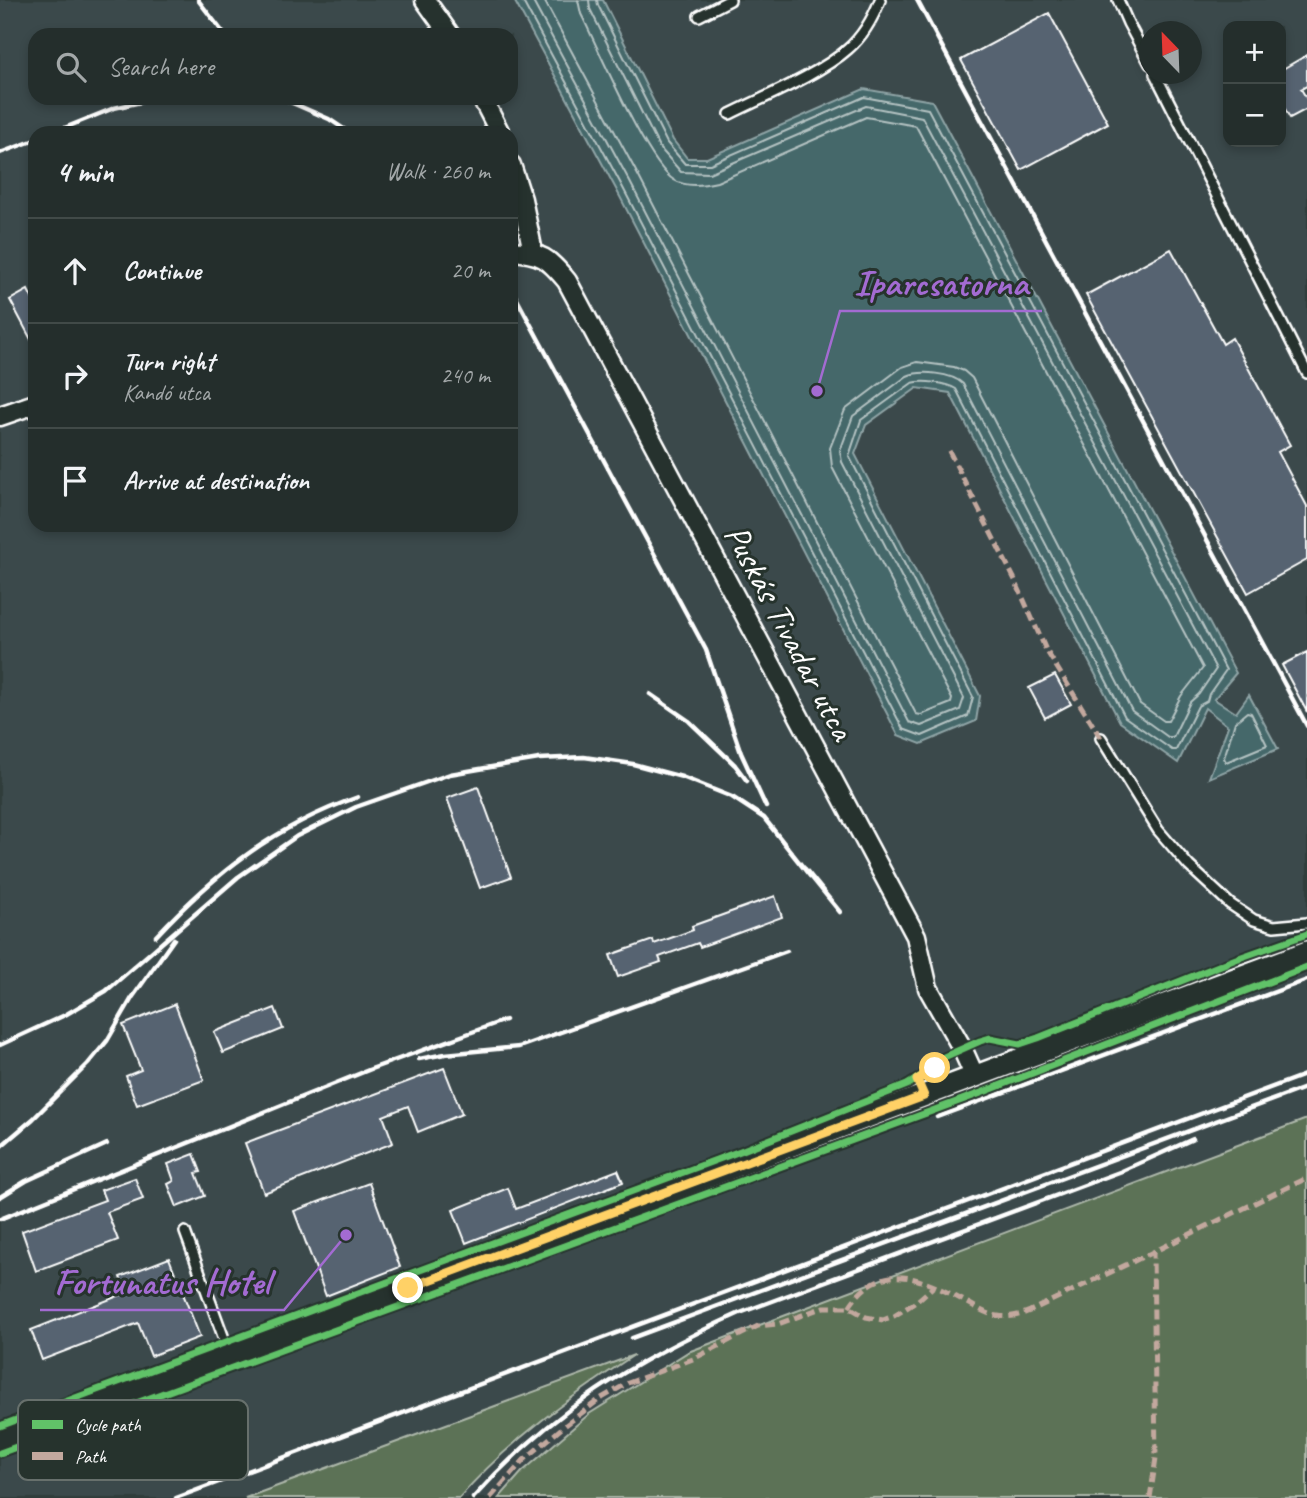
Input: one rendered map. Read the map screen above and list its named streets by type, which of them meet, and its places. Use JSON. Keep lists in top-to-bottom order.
{
  "streets": {
    "street": ["Puskás Tivadar utca"]
  },
  "places": ["Iparcsatorna", "Fortunatus Hotel"],
  "legend": ["Cycle path", "Path"],
  "north": "top left",
  "page": {
    "map_buttons": ["+", "−"],
    "search": "Search here",
    "heading": ["4 min", "Walk · 260 m"],
    "list": [
      ["Continue", "20 m"],
      ["Turn right", "Kandó utca", "240 m"],
      "Arrive at destination"
    ]
  }
}
